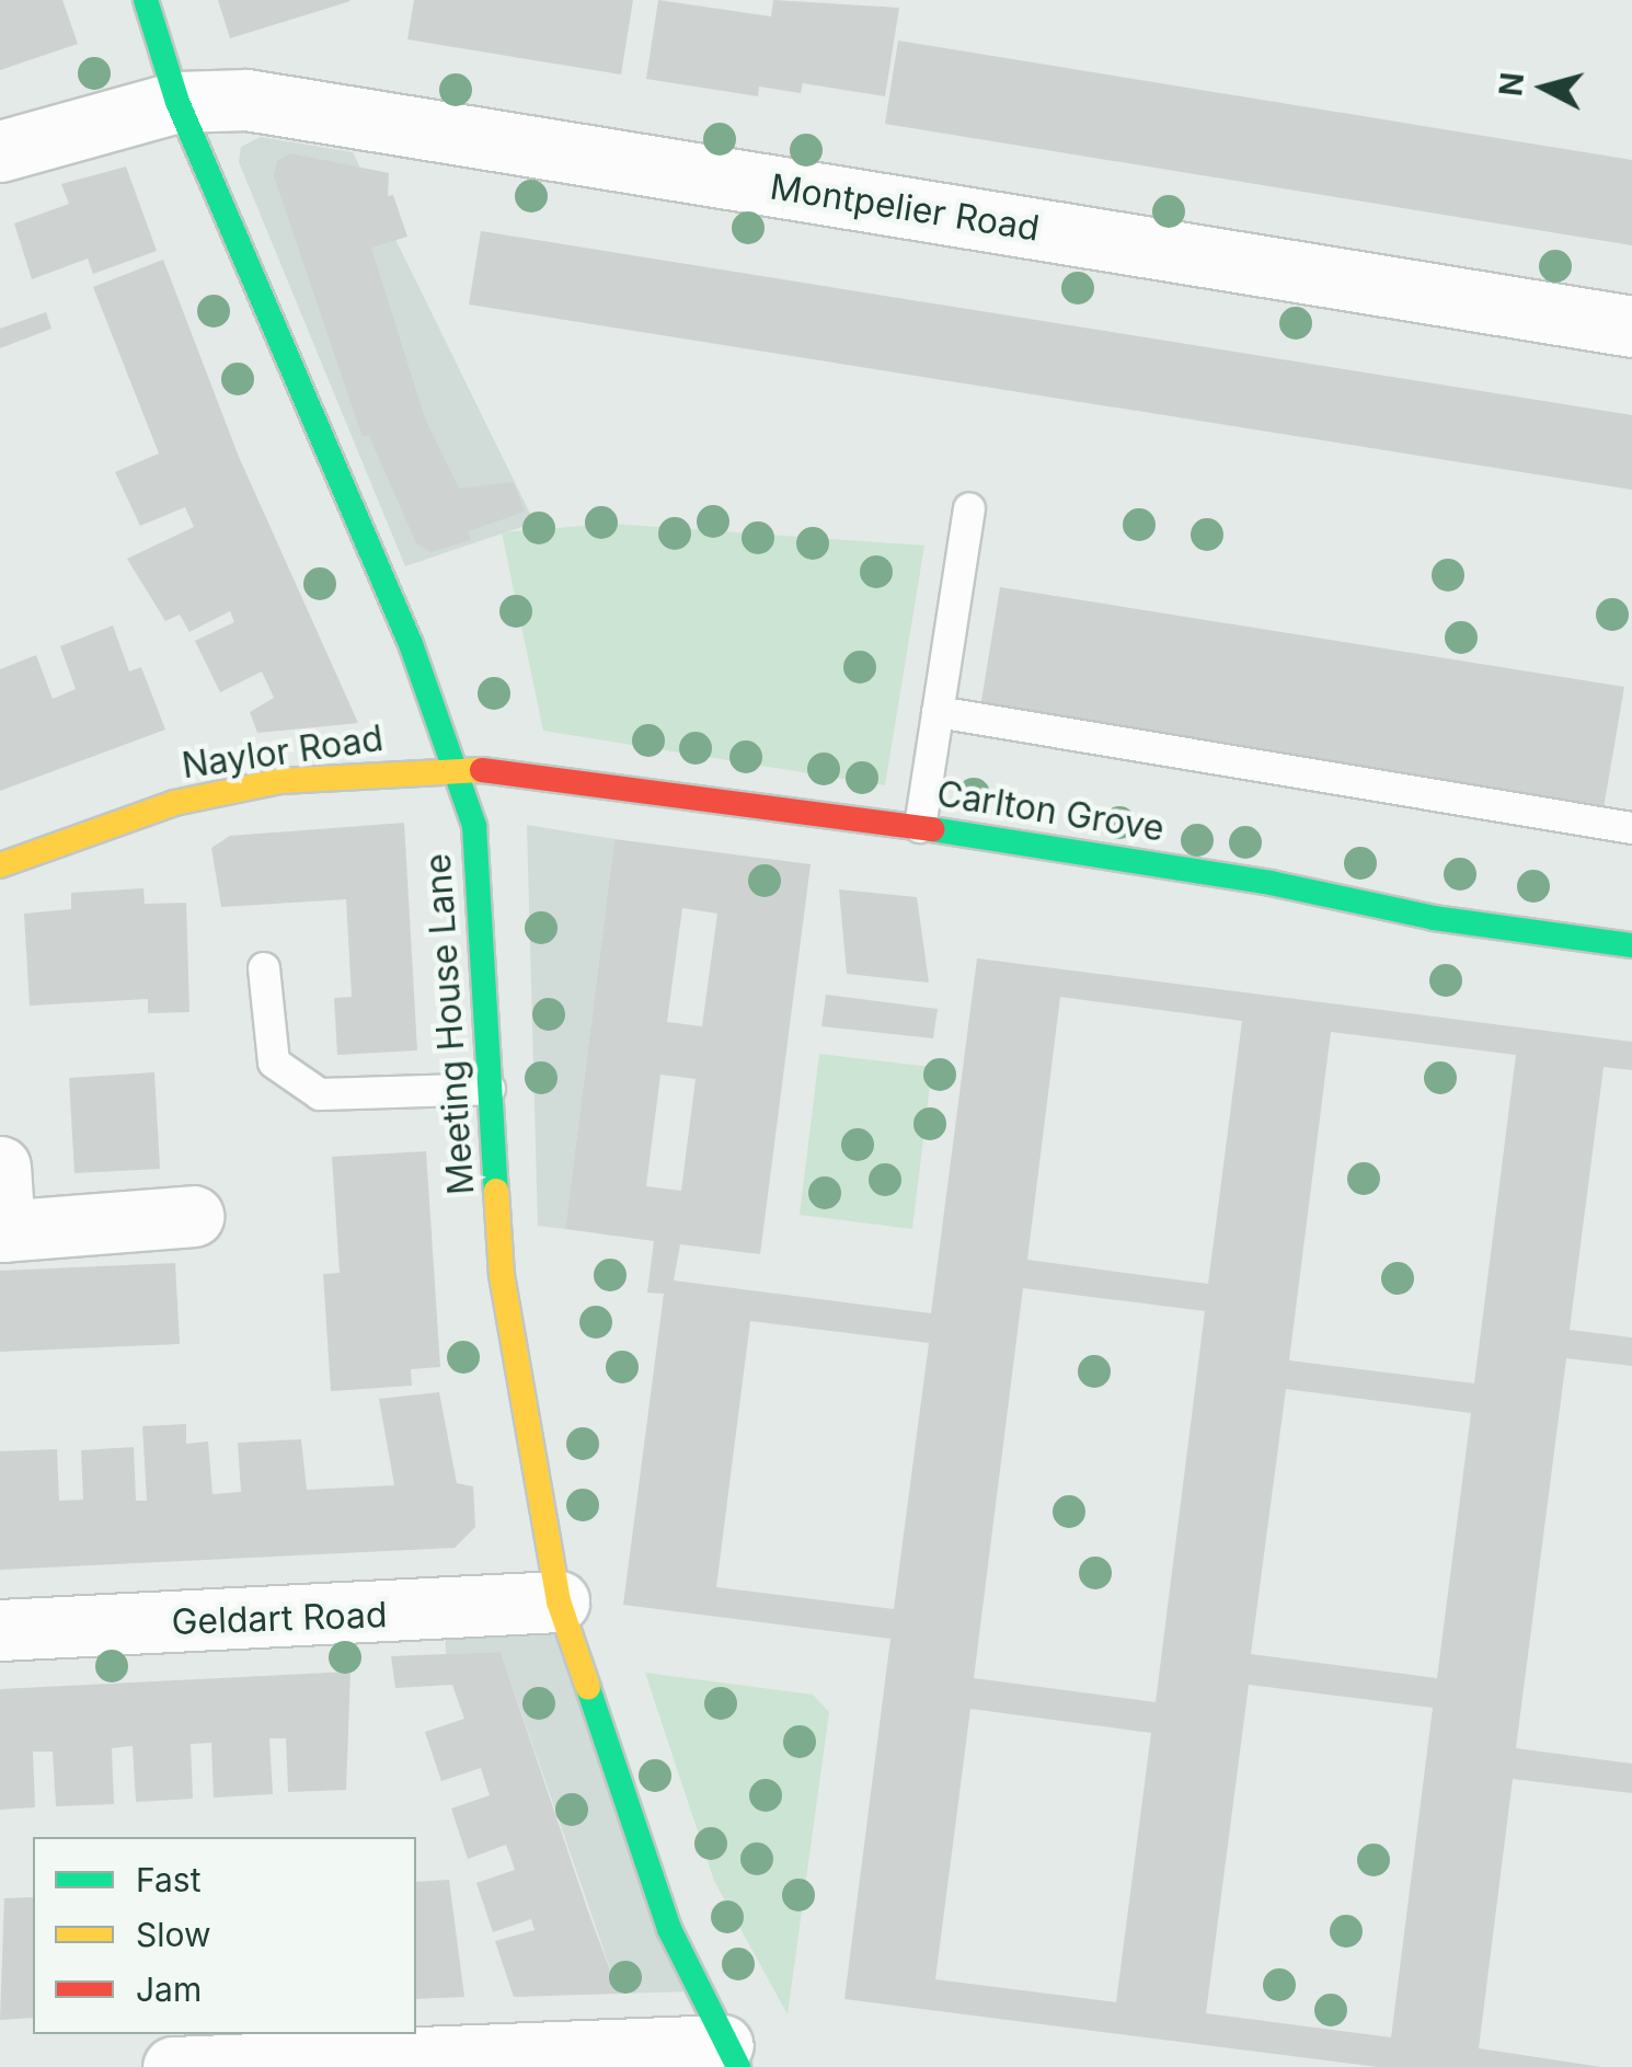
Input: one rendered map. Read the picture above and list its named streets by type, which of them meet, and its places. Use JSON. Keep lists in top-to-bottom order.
{
  "streets": {
    "street": [
      "Montpelier Road",
      "Naylor Road",
      "Carlton Grove",
      "Meeting House Lane",
      "Geldart Road"
    ]
  },
  "crossings": [
    ["Montpelier Road", "Meeting House Lane"],
    ["Naylor Road", "Carlton Grove"],
    ["Naylor Road", "Meeting House Lane"],
    ["Carlton Grove", "Meeting House Lane"],
    ["Meeting House Lane", "Geldart Road"]
  ],
  "legend": ["Fast", "Slow", "Jam"],
  "north": "left"
}
